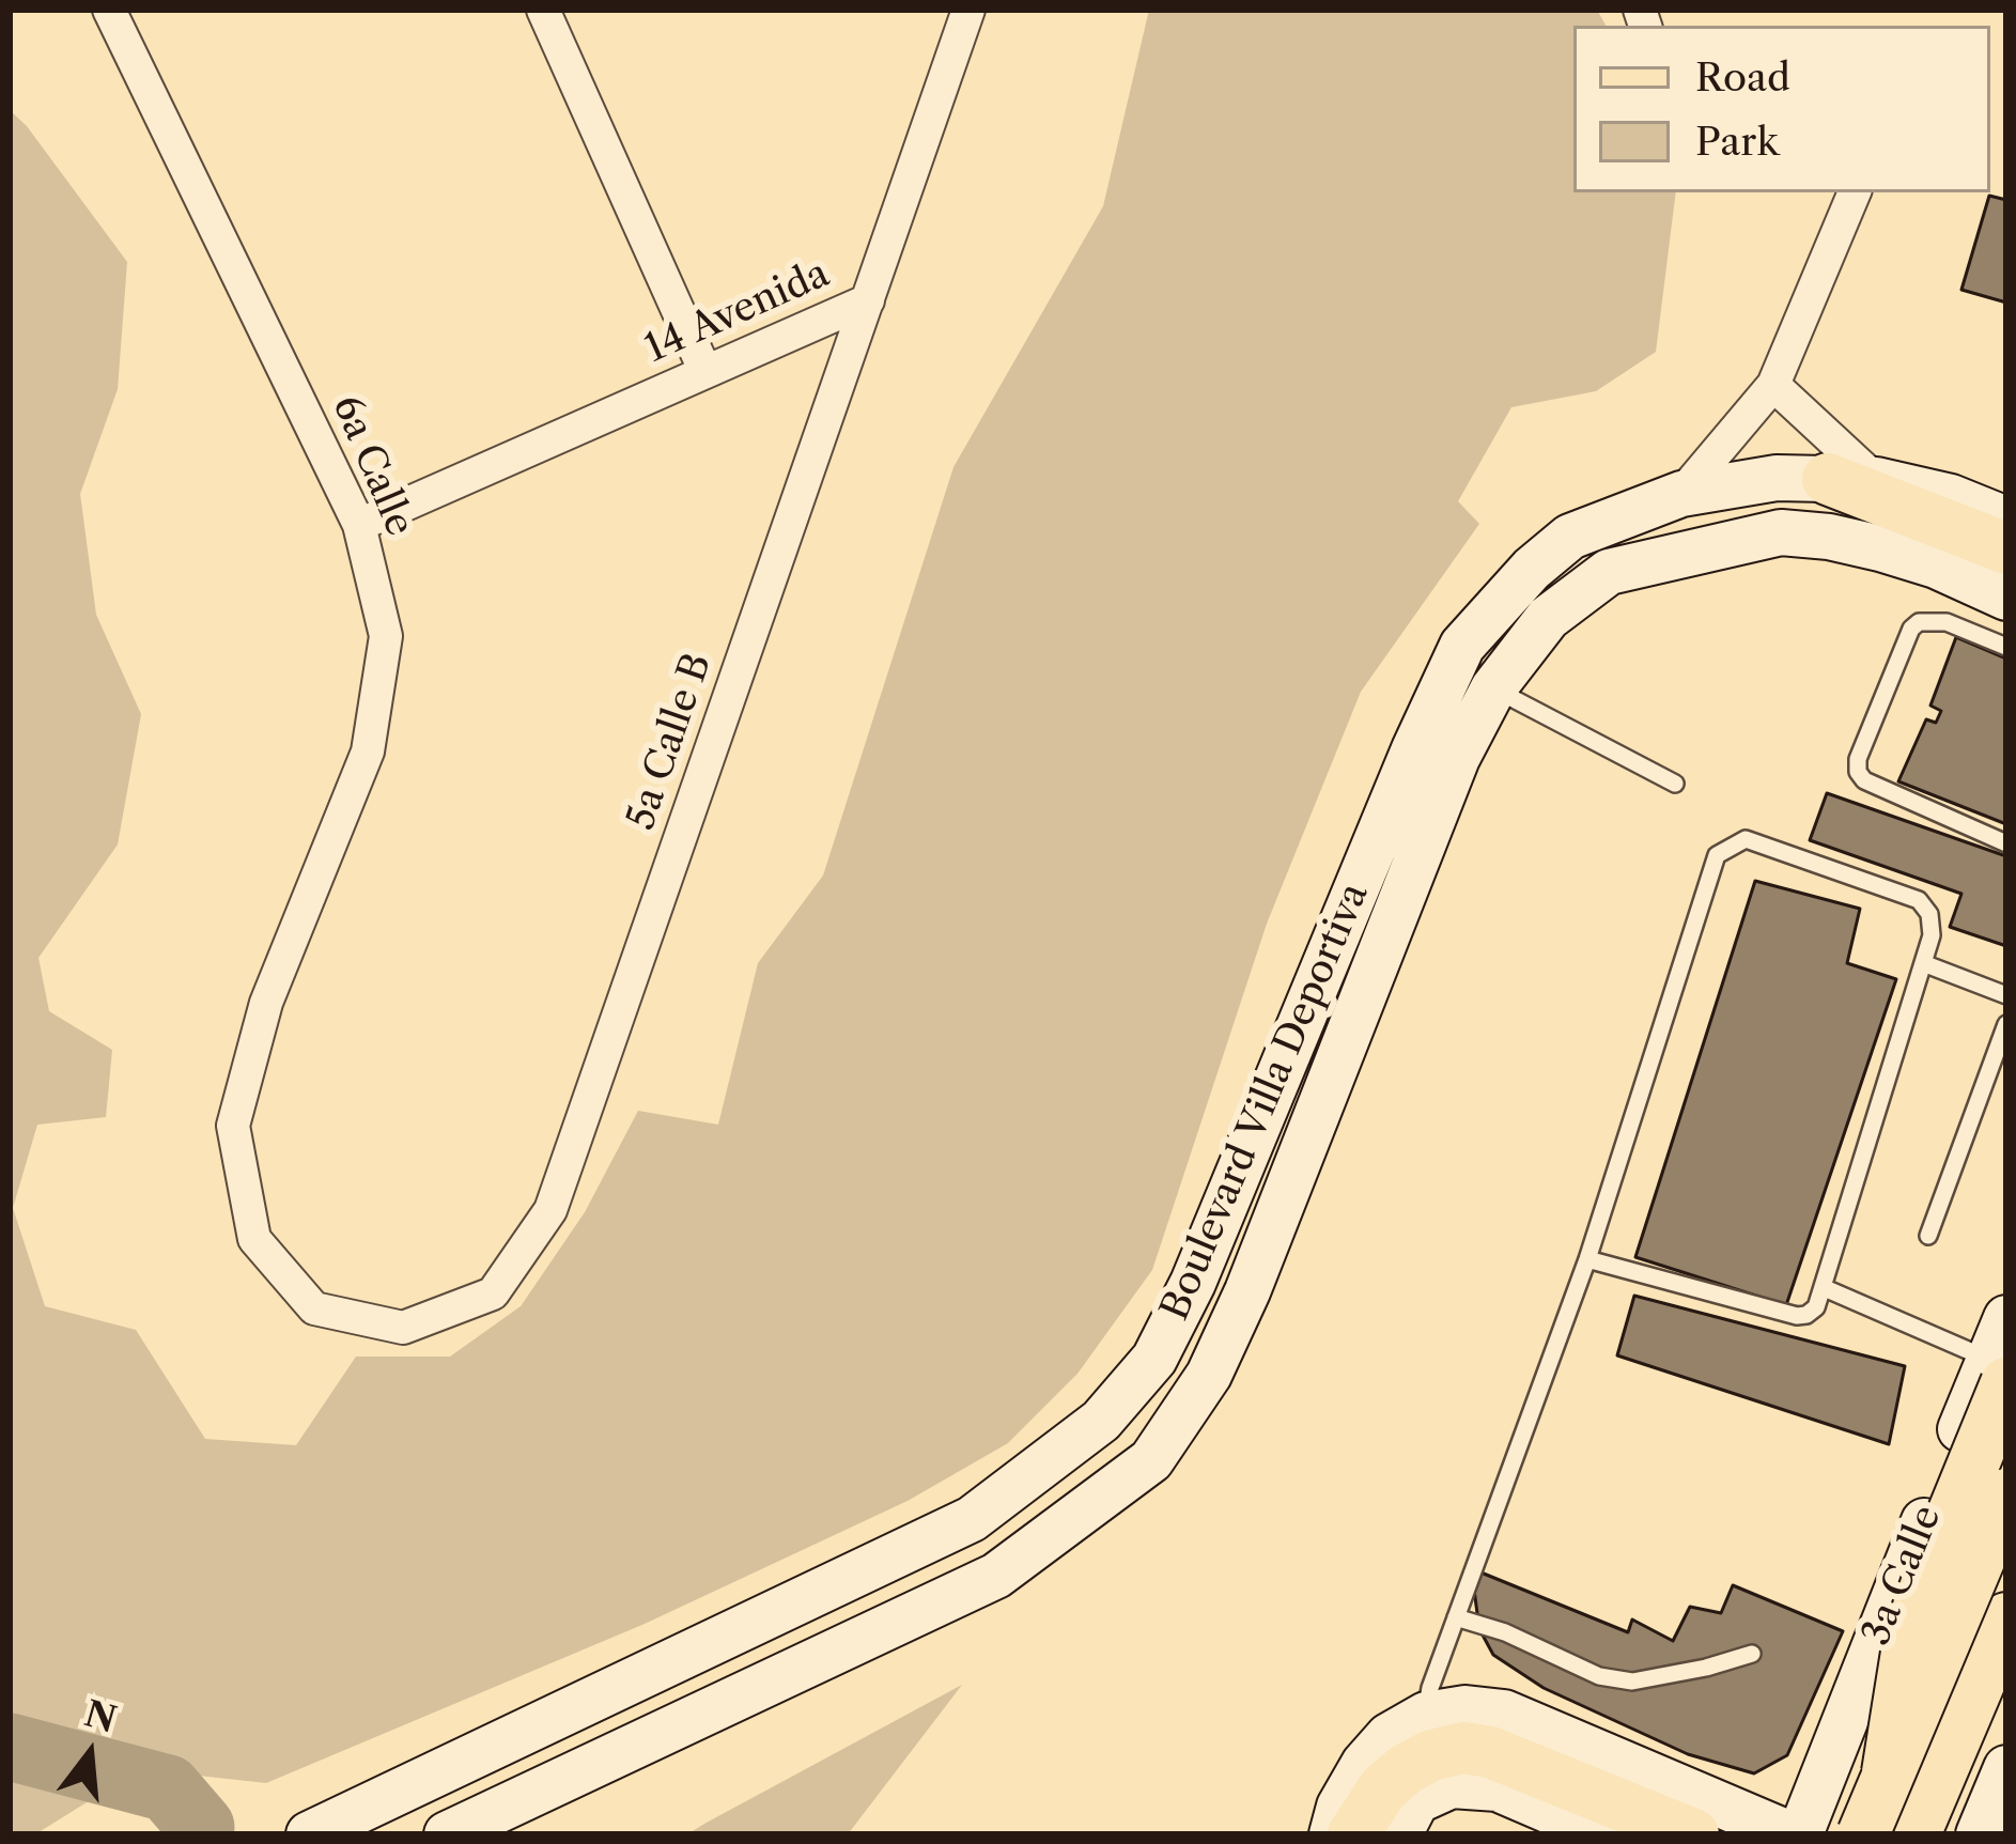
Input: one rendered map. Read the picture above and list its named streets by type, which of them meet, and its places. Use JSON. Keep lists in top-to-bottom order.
{
  "streets": {
    "main road": ["Boulevard Villa Deportiva", "3a Calle"],
    "street": ["14 Avenida", "6a Calle", "5a Calle B"]
  },
  "crossings": [
    ["14 Avenida", "6a Calle"],
    ["14 Avenida", "5a Calle B"],
    ["6a Calle", "5a Calle B"]
  ],
  "legend": ["Road", "Park"],
  "north": "top"
}
